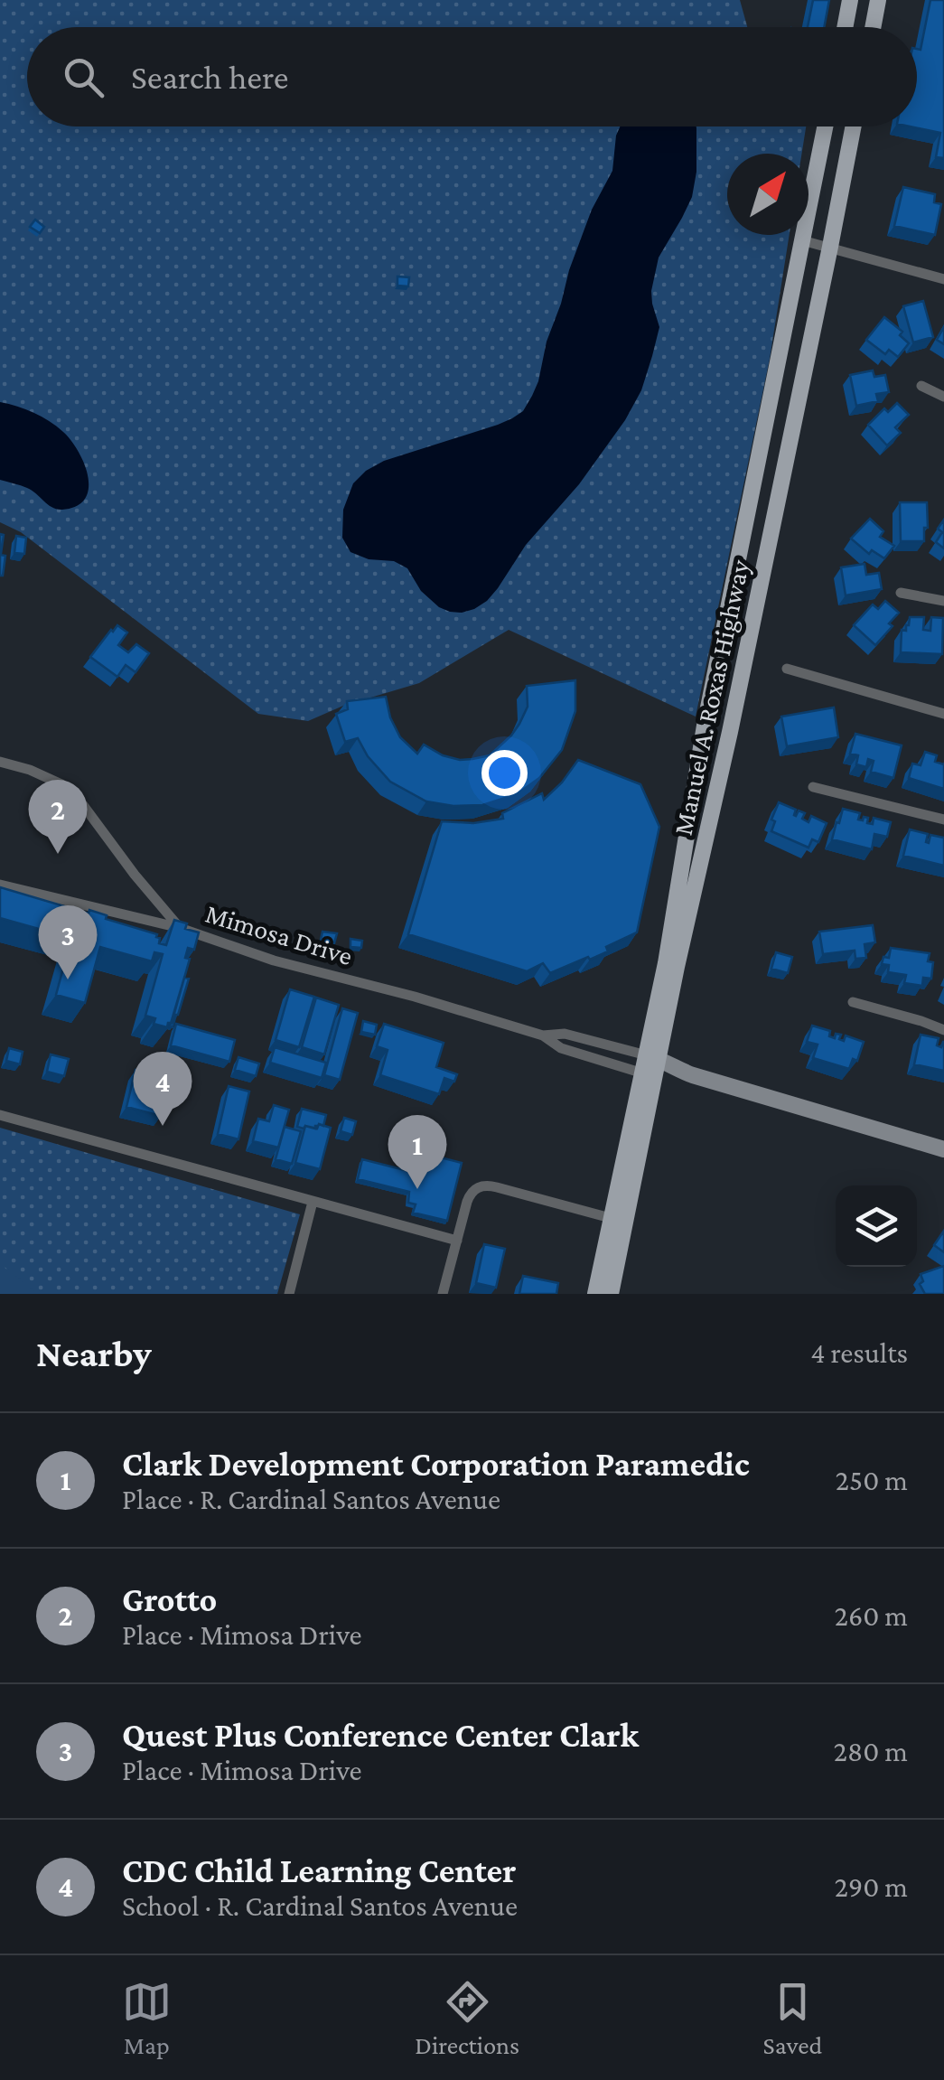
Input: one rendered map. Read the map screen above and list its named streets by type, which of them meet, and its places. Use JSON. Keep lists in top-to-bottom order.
{
  "streets": {
    "main road": ["Manuel A. Roxas Highway"],
    "street": ["Mimosa Drive"]
  },
  "crossings": [
    ["Manuel A. Roxas Highway", "Mimosa Drive"]
  ],
  "north": "top right",
  "page": {
    "search": "Search here",
    "pins": [
      "2",
      "3",
      "4",
      "1"
    ],
    "heading": ["Nearby", "4 results"],
    "list": [
      {
        "mark": "1",
        "name": "Clark Development Corporation Paramedic",
        "note": "Place · R. Cardinal Santos Avenue",
        "value": "250 m"
      },
      {
        "mark": "2",
        "name": "Grotto",
        "note": "Place · Mimosa Drive",
        "value": "260 m"
      },
      {
        "mark": "3",
        "name": "Quest Plus Conference Center Clark",
        "note": "Place · Mimosa Drive",
        "value": "280 m"
      },
      {
        "mark": "4",
        "name": "CDC Child Learning Center",
        "note": "School · R. Cardinal Santos Avenue",
        "value": "290 m"
      }
    ],
    "nav": ["Map", "Directions", "Saved"]
  }
}
